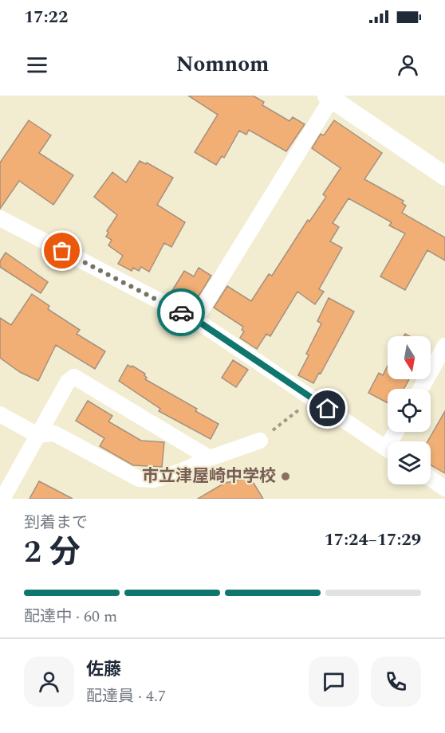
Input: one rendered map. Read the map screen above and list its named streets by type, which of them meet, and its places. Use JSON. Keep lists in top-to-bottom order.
{
  "places": ["市立津屋崎中学校"],
  "north": "bottom",
  "page": {
    "status": "17:22",
    "header": "Nomnom",
    "heading": ["2 分", "到着まで", "17:24–17:29"],
    "panel": ["佐藤", "配達員 · 4.7"],
    "bar": "配達中 · 60 m"
  }
}
